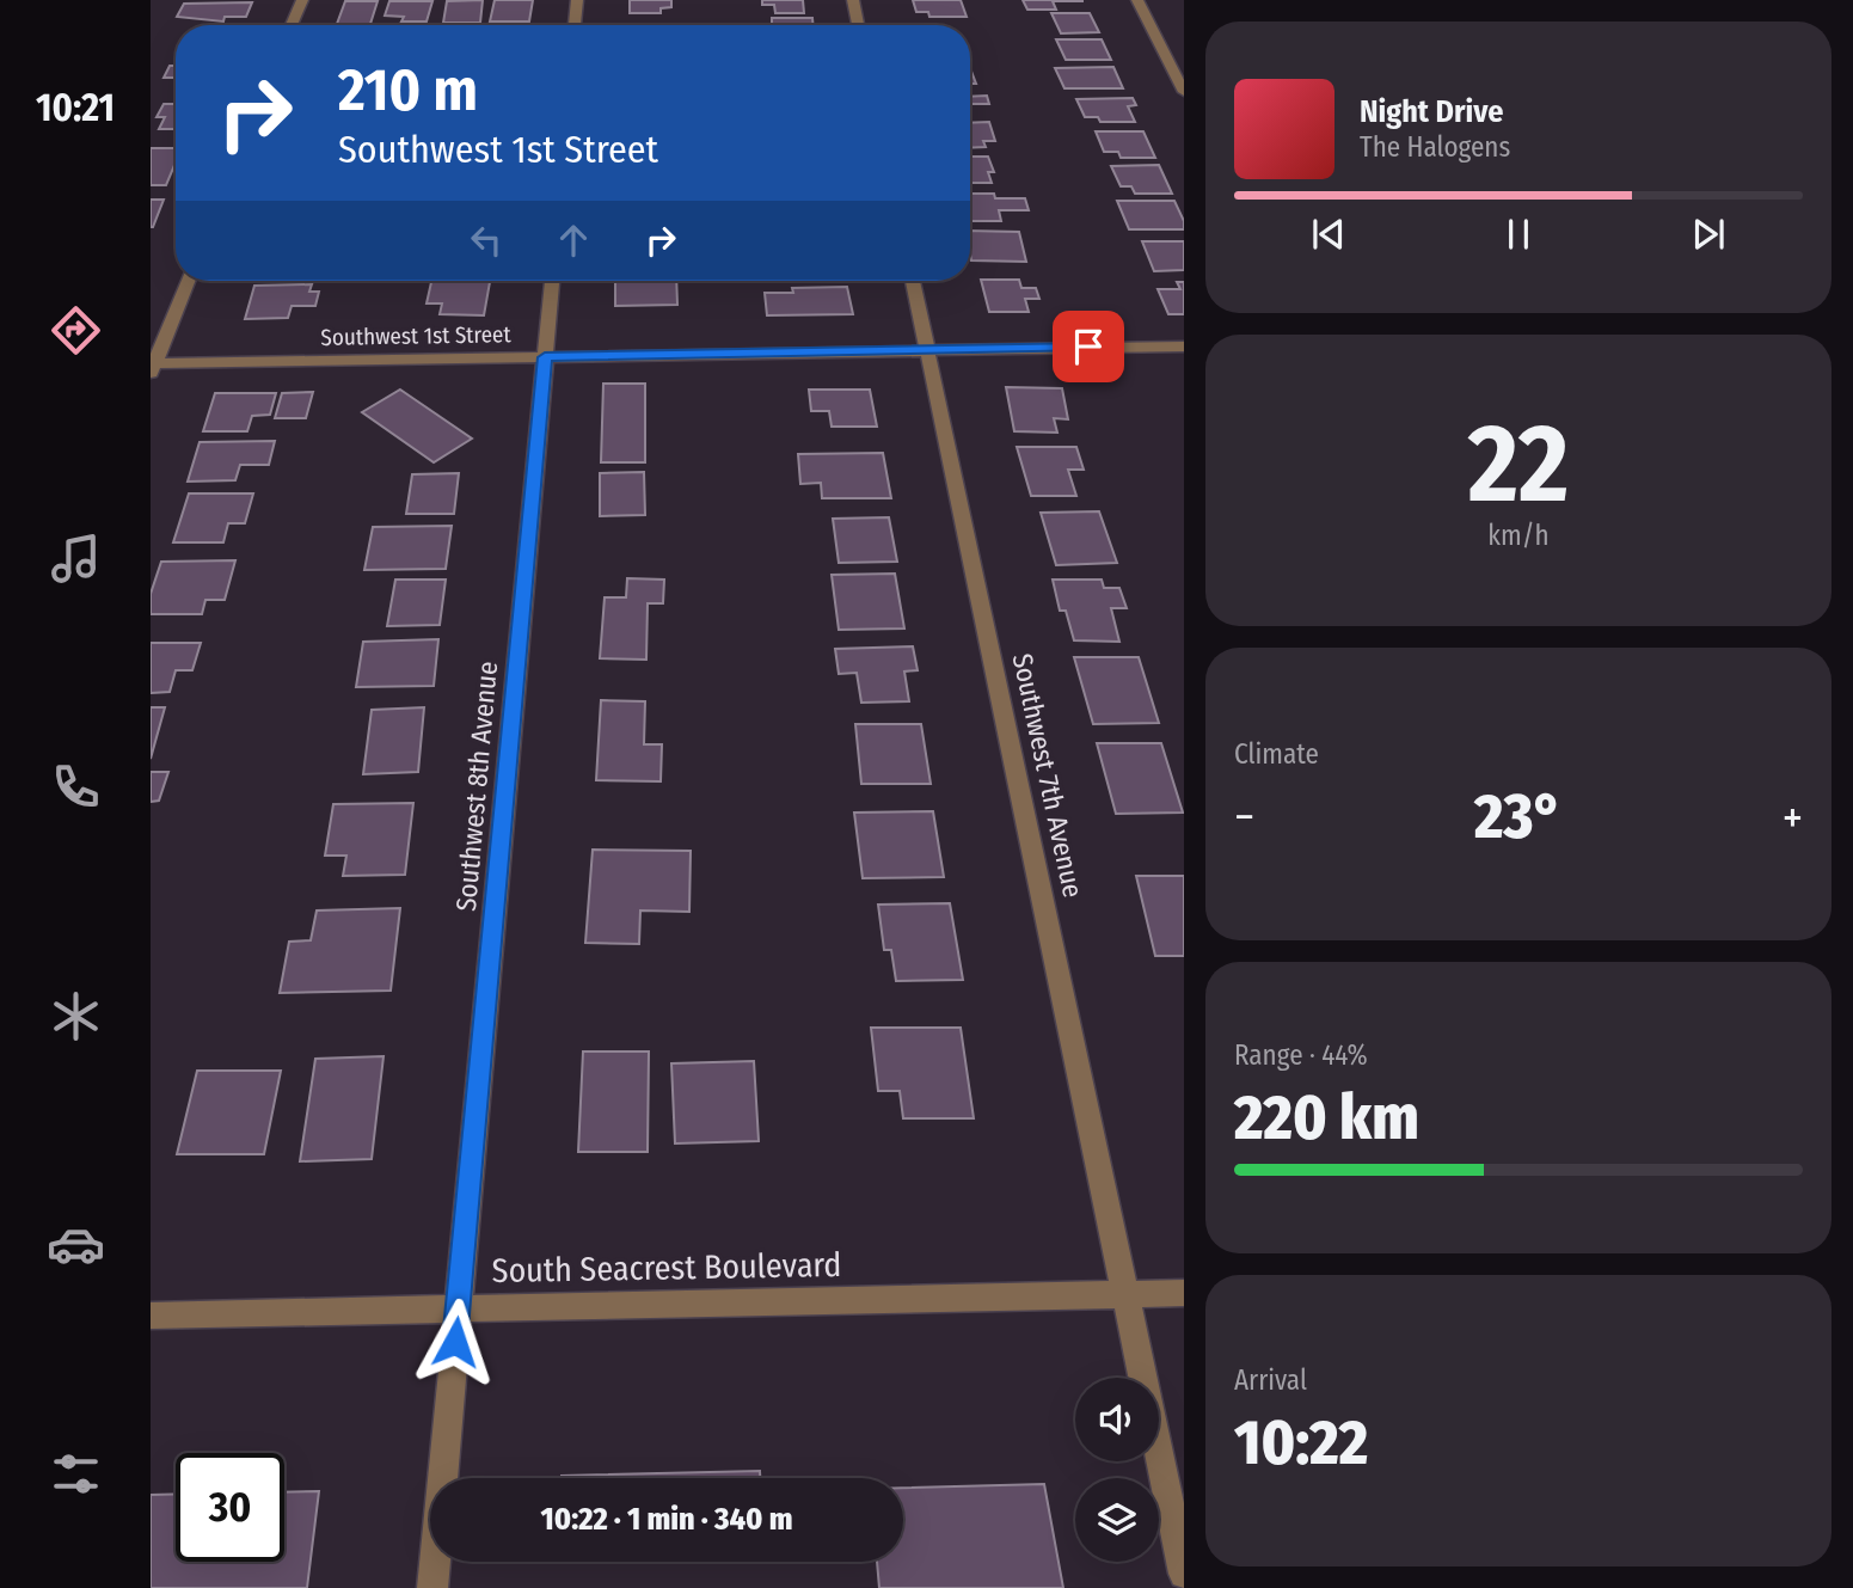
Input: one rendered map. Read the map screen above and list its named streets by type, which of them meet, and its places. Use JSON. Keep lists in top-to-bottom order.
{
  "streets": {
    "street": [
      "Southwest 1st Street",
      "Southwest 7th Avenue",
      "Southwest 8th Avenue",
      "South Seacrest Boulevard"
    ]
  },
  "crossings": [
    ["Southwest 1st Street", "Southwest 7th Avenue"],
    ["Southwest 1st Street", "Southwest 8th Avenue"],
    ["Southwest 7th Avenue", "South Seacrest Boulevard"],
    ["Southwest 8th Avenue", "South Seacrest Boulevard"]
  ],
  "page": {
    "tabs": "10:21",
    "turn": ["210 m", "Southwest 1st Street"],
    "song": ["Night Drive", "The Halogens"],
    "tile": [
      ["22", "km/h"],
      "Climate",
      ["Range · 44%", "220 km"],
      ["Arrival", "10:22"]
    ],
    "heat": ["−", "23°", "+"],
    "limit": "30",
    "trip": "10:22 · 1 min · 340 m"
  }
}
